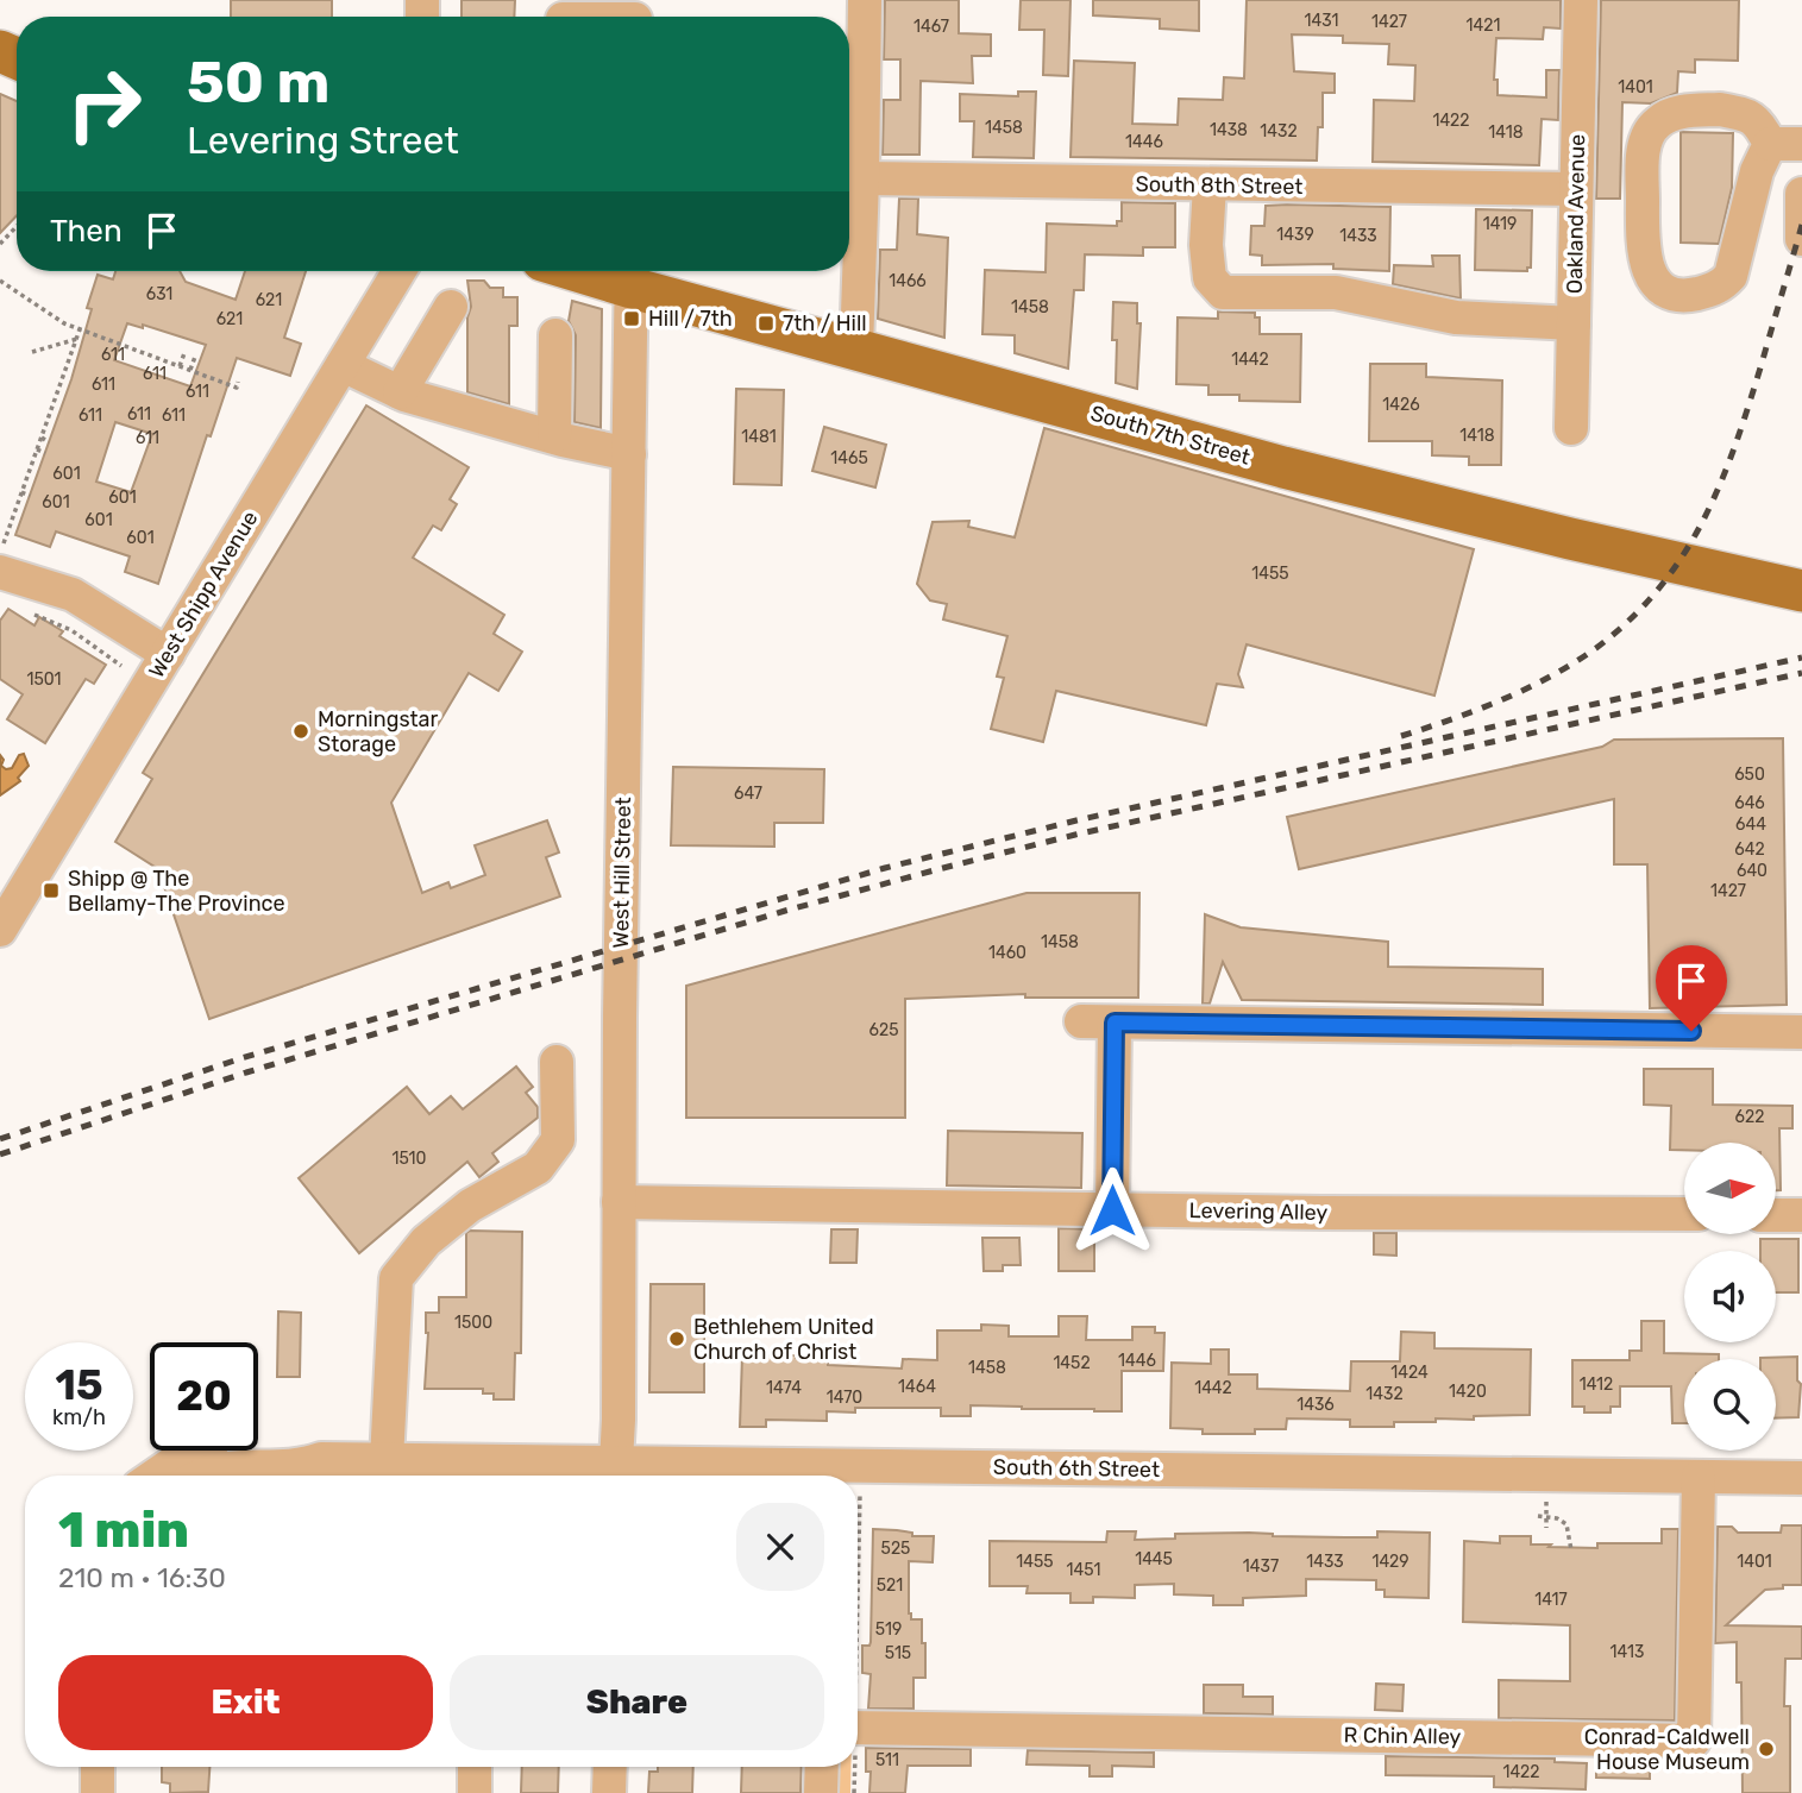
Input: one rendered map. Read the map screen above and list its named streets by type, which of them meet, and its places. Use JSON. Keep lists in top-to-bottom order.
{
  "streets": {
    "main road": ["South 7th Street"],
    "street": [
      "South 8th Street",
      "Oakland Avenue",
      "West Shipp Avenue",
      "West Hill Street",
      "Levering Alley",
      "South 6th Street",
      "R Chin Alley"
    ]
  },
  "crossings": [
    ["South 8th Street", "Oakland Avenue"],
    ["South 7th Street", "West Hill Street"],
    ["West Hill Street", "Levering Alley"],
    ["West Hill Street", "South 6th Street"],
    ["South 6th Street", "R Chin Alley"]
  ],
  "places": {
    "transit": ["Hill / 7th", "7th / Hill", "Shipp @ The Bellamy-The Province"],
    "other": ["Morningstar Storage", "Bethlehem United Church of Christ", "Conrad-Caldwell House Museum"]
  },
  "house_numbers": [
    "1431",
    "1427",
    "1421",
    "1467",
    "1401",
    "1422",
    "1458",
    "1438",
    "1432",
    "1418",
    "1446",
    "1419",
    "1439",
    "1433",
    "1466",
    "631",
    "621",
    "1458",
    "621",
    "611",
    "1442",
    "611",
    "611",
    "611",
    "1426",
    "611",
    "611",
    "611",
    "1418",
    "1481",
    "611",
    "1465",
    "601",
    "601",
    "601",
    "601",
    "601",
    "1455",
    "1501",
    "650",
    "647",
    "646",
    "644",
    "642",
    "640",
    "1427",
    "1458",
    "1460",
    "625",
    "622",
    "1510",
    "1500",
    "1446",
    "1452",
    "1458",
    "1424",
    "1412",
    "1464",
    "1474",
    "1442",
    "1420",
    "1432",
    "1470",
    "1436",
    "525",
    "1445",
    "1455",
    "1433",
    "1429",
    "1401",
    "1437",
    "1451",
    "521",
    "1417",
    "519",
    "1413",
    "515",
    "511",
    "1422"
  ],
  "north": "right",
  "page": {
    "turn": ["50 m", "Levering Street"],
    "then": "Then",
    "speed": "15 km/h",
    "limit": "20",
    "heading": ["1 min", "210 m · 16:30"],
    "buttons": ["Exit", "Share"]
  }
}
